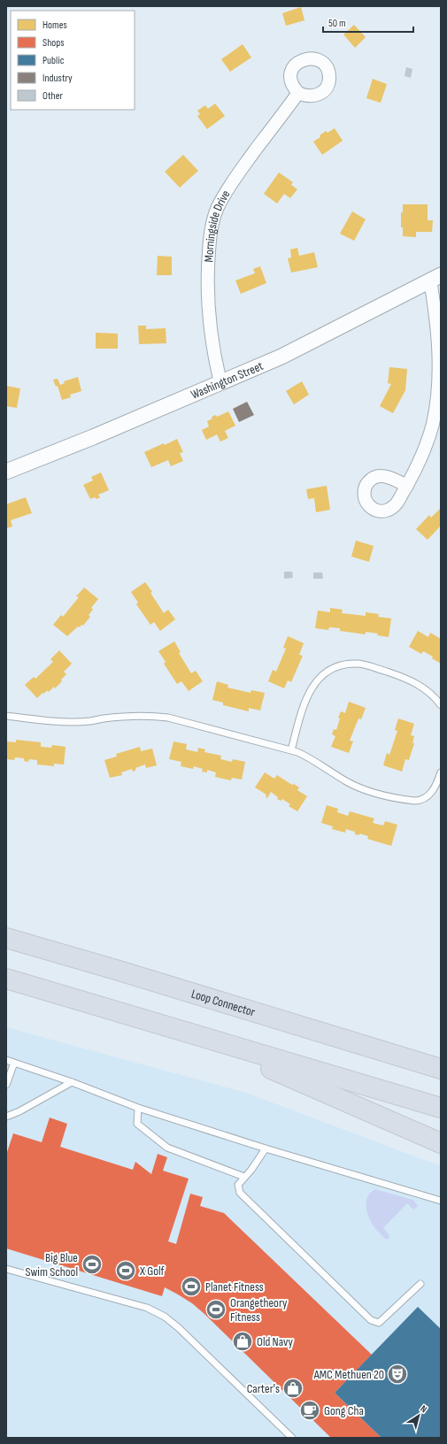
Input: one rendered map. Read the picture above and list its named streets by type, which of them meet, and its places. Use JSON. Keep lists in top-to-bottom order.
{
  "streets": {
    "highway": ["Loop Connector"],
    "street": ["Morningside Drive", "Washington Street"]
  },
  "crossings": [
    ["Morningside Drive", "Washington Street"]
  ],
  "places": {
    "sports": [
      "Big Blue Swim School",
      "X Golf",
      "Planet Fitness",
      "Orangetheory Fitness"
    ],
    "shop": ["Old Navy", "Carter's"],
    "theatre": ["AMC Methuen 20"],
    "cafe": ["Gong Cha"]
  },
  "legend": [
    "Homes",
    "Shops",
    "Public",
    "Industry",
    "Other"
  ],
  "scale_bar": "50 m",
  "north": "top right"
}
